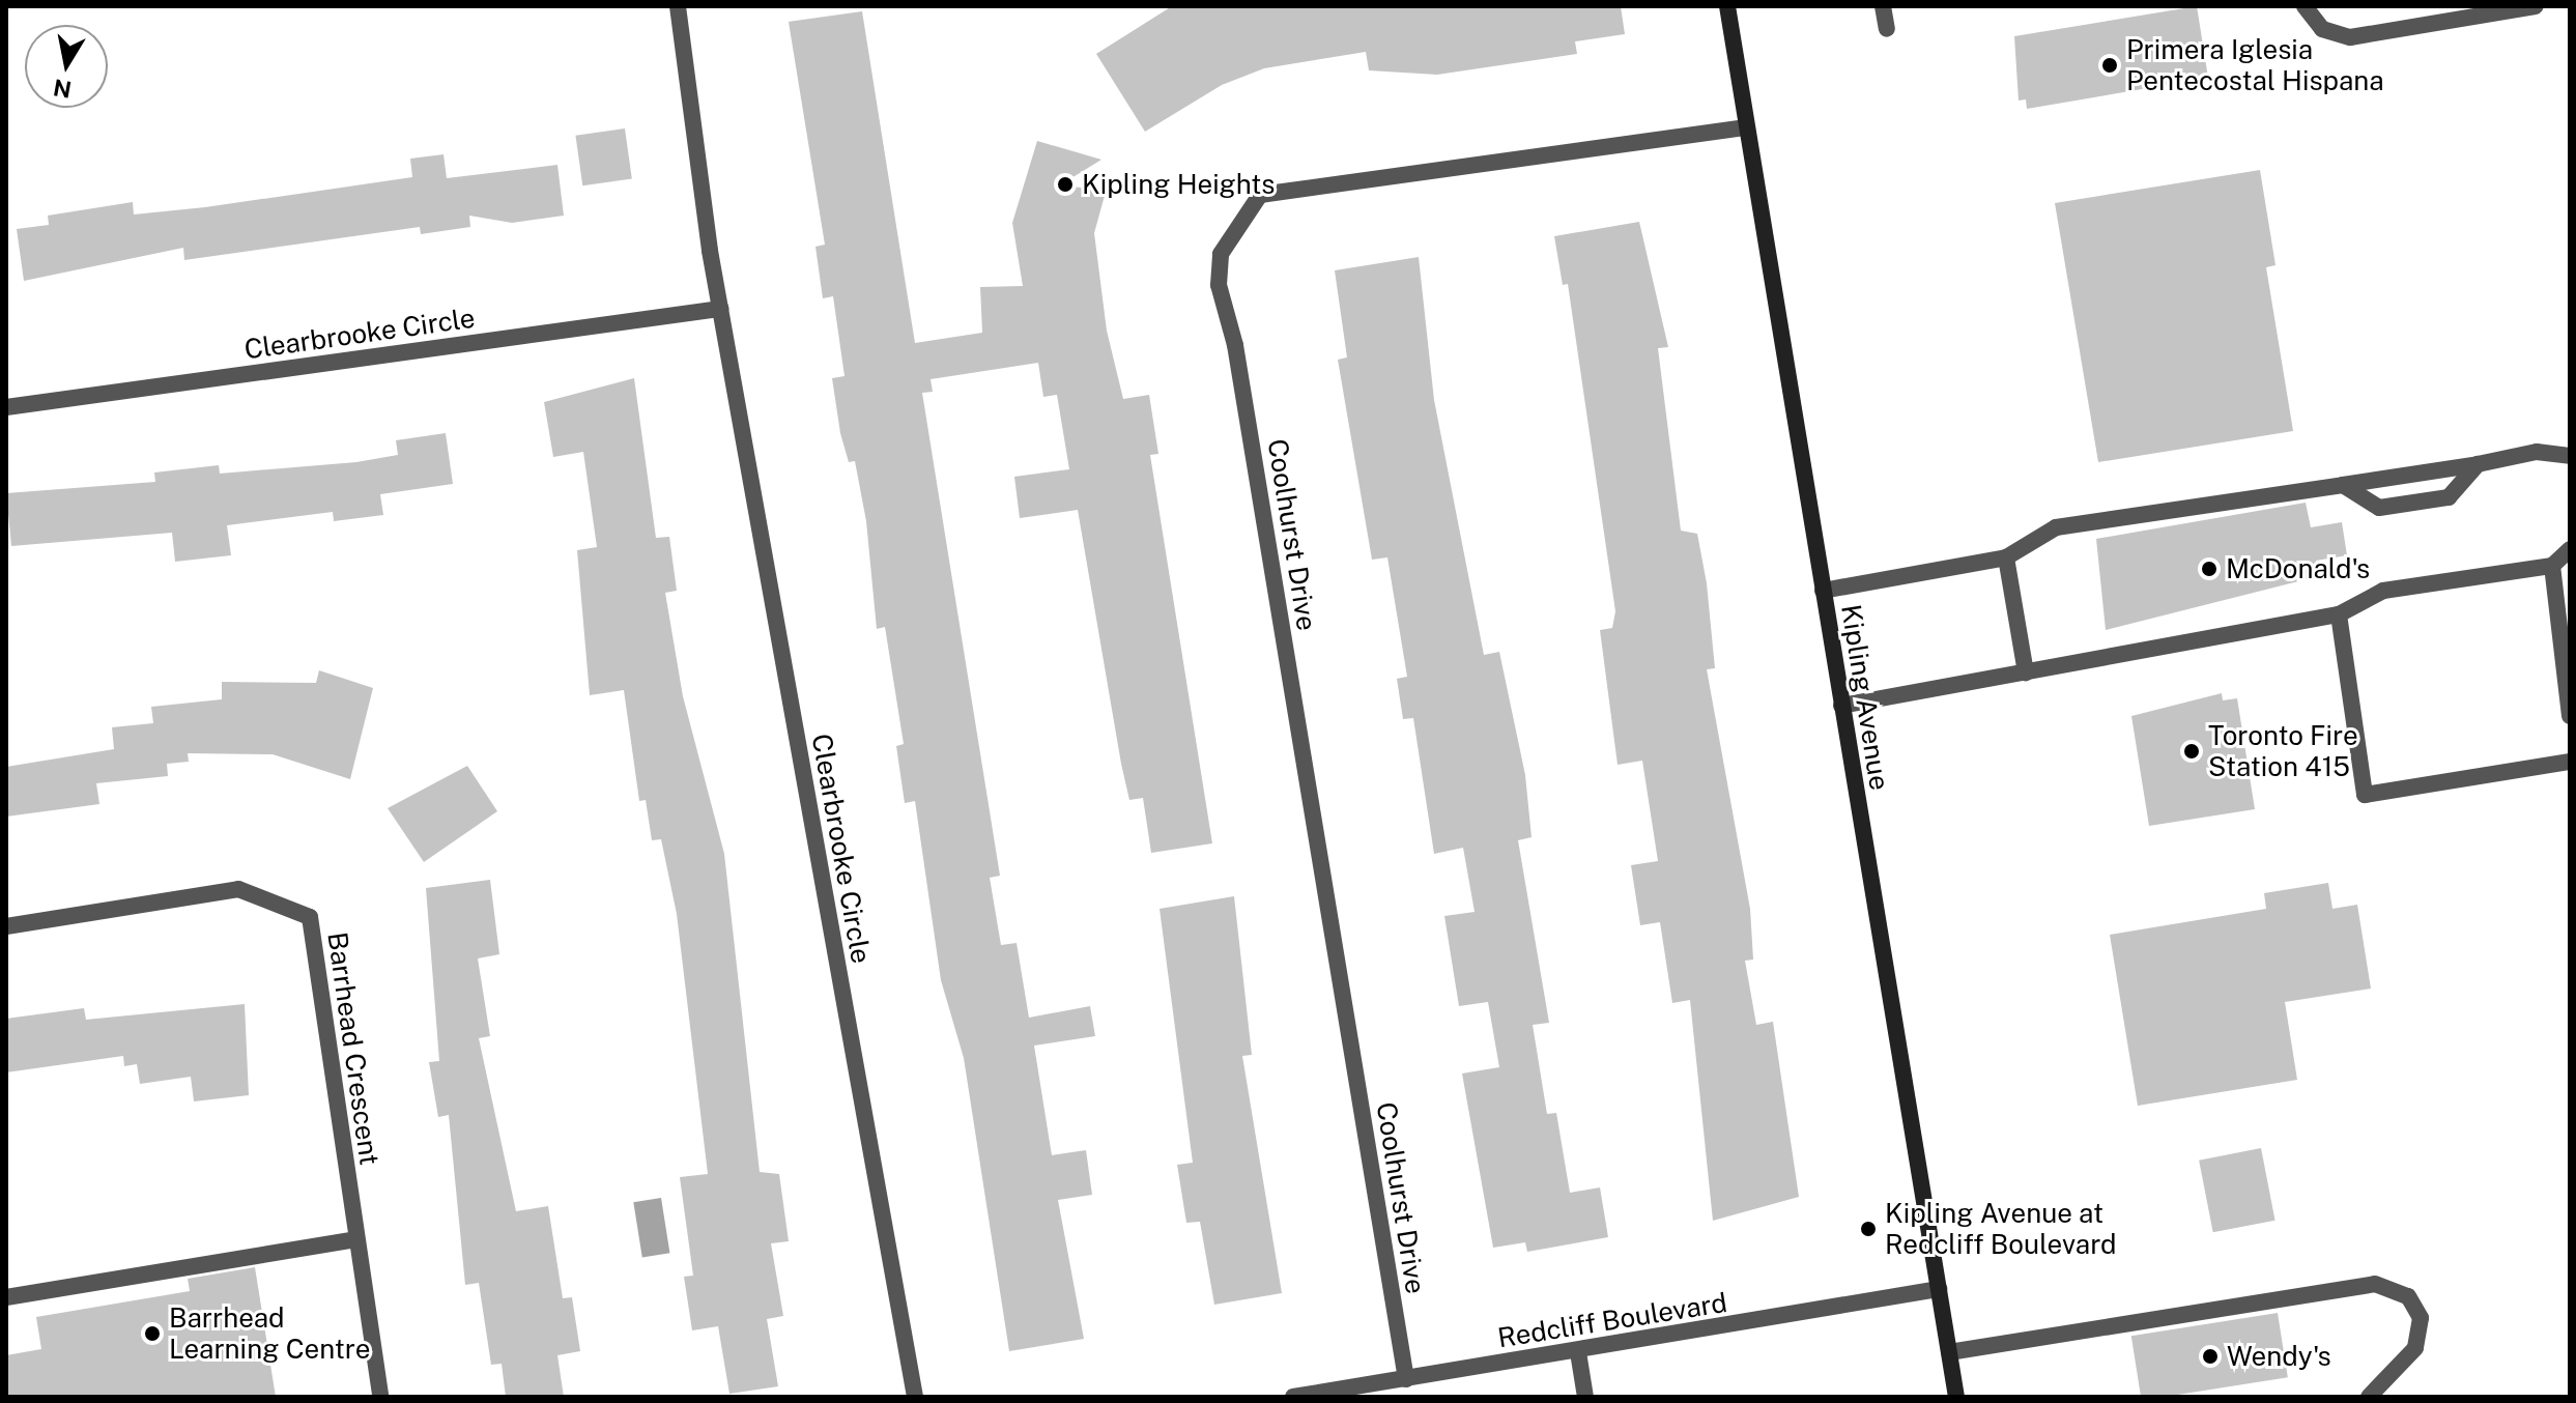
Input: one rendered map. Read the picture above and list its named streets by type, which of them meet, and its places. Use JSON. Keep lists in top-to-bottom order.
{
  "streets": {
    "main road": ["Kipling Avenue"],
    "street": [
      "Clearbrooke Circle",
      "Coolhurst Drive",
      "Barrhead Crescent",
      "Redcliff Boulevard"
    ]
  },
  "crossings": [
    ["Coolhurst Drive", "Kipling Avenue"],
    ["Coolhurst Drive", "Redcliff Boulevard"],
    ["Kipling Avenue", "Redcliff Boulevard"]
  ],
  "places": [
    "Primera Iglesia Pentecostal Hispana",
    "Kipling Heights",
    "McDonald's",
    "Toronto Fire Station 415",
    "Kipling Avenue at Redcliff Boulevard",
    "Barrhead Learning Centre",
    "Wendy's"
  ],
  "north": "bottom"
}
